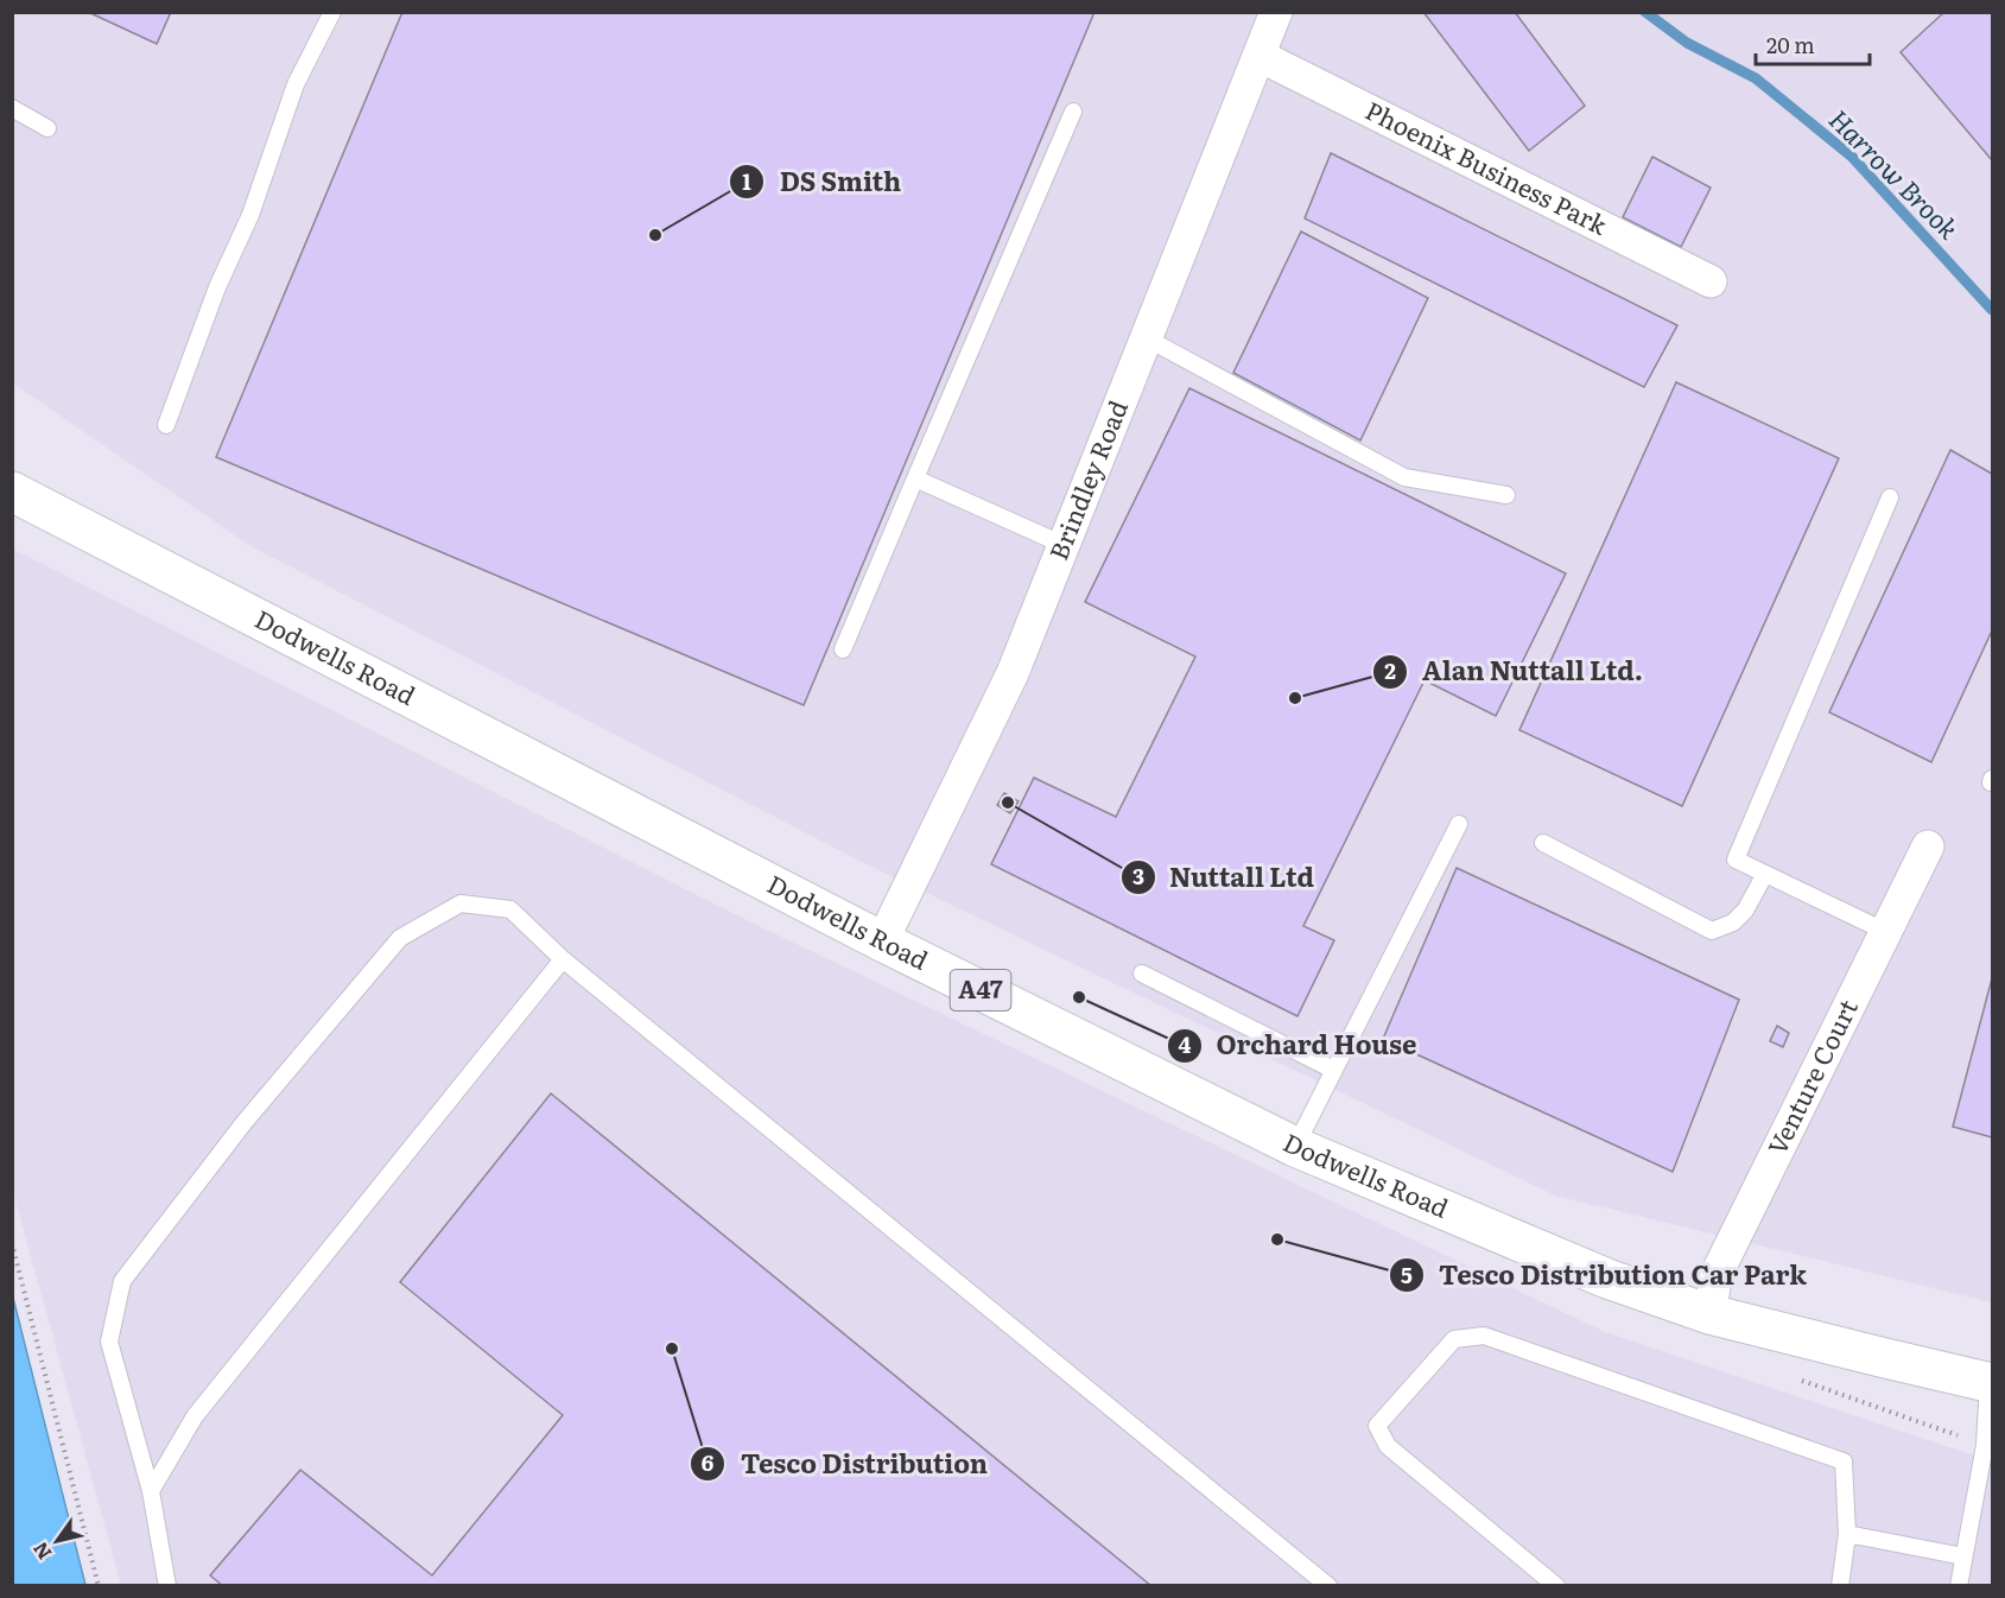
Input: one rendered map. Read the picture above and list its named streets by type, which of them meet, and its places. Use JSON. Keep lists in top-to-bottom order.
{
  "streets": {
    "main road": ["Dodwells Road", "A47"],
    "street": ["Phoenix Business Park", "Brindley Road", "Venture Court"]
  },
  "crossings": [
    ["Phoenix Business Park", "Brindley Road"],
    ["Brindley Road", "Dodwells Road"],
    ["Dodwells Road", "Venture Court"]
  ],
  "water": ["Harrow Brook"],
  "places": [
    "DS Smith",
    "Alan Nuttall Ltd.",
    "Nuttall Ltd",
    "Orchard House",
    "Tesco Distribution Car Park",
    "Tesco Distribution"
  ],
  "scale_bar": "20 m",
  "north": "bottom left"
}
